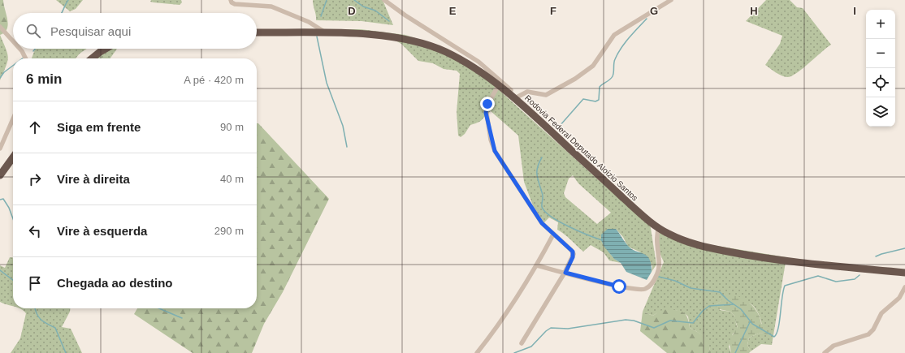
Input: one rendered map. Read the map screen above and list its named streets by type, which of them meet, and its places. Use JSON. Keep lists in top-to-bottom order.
{
  "streets": {
    "highway": ["Rodovia Federal Deputado Aloízio Santos"]
  },
  "page": {
    "map_buttons": ["+", "−"],
    "search": "Pesquisar aqui",
    "heading": ["6 min", "A pé · 420 m"],
    "list": [
      ["Siga em frente", "90 m"],
      ["Vire à direita", "40 m"],
      ["Vire à esquerda", "290 m"],
      "Chegada ao destino"
    ]
  },
  "grid": {
    "columns": [
      "D",
      "E",
      "F",
      "G",
      "H",
      "I"
    ]
  }
}
